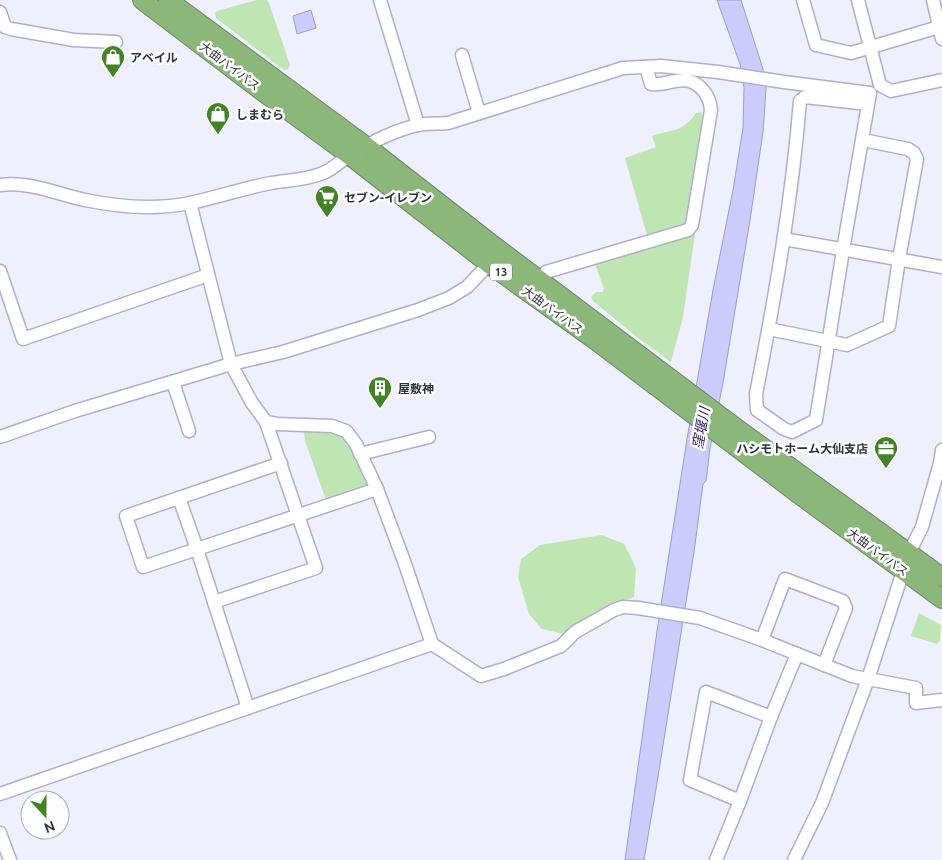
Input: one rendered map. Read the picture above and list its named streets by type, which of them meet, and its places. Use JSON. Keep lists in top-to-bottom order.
{
  "streets": {
    "highway": ["大曲バイパス", "13"]
  },
  "water": ["窪堰川"],
  "places": {
    "shop": ["アベイル", "しまむら"],
    "supermarket": ["セブン-イレブン"],
    "building": ["屋敷神"],
    "office": ["ハシモトホーム大仙支店"]
  },
  "north": "bottom"
}
